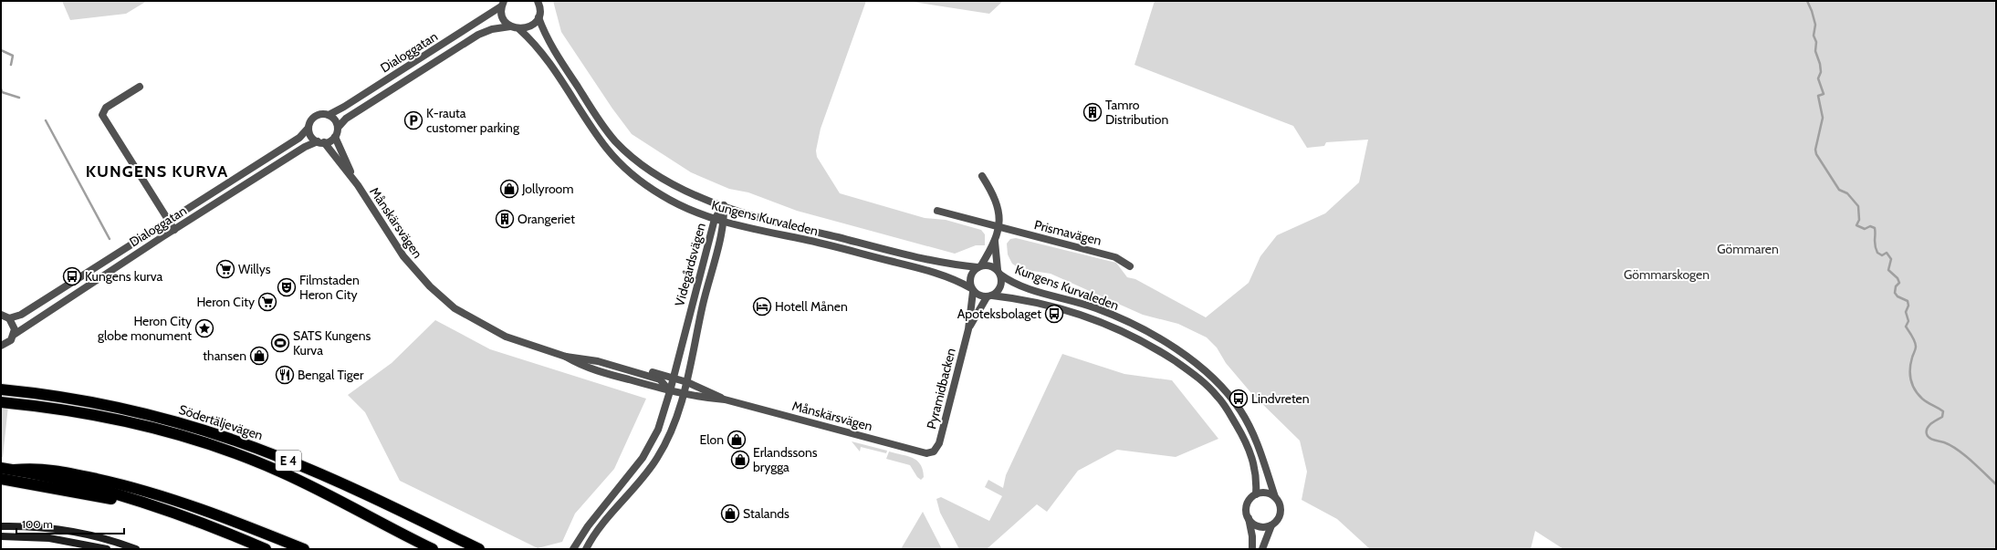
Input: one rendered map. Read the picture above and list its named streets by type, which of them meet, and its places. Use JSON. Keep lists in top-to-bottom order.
{
  "streets": {
    "highway": ["Södertäljevägen", "E 4"],
    "street": [
      "Dialoggatan",
      "Kungens Kurvaleden",
      "Månskärsvägen",
      "Prismavägen",
      "Videgårdsvägen",
      "Pyramidbacken"
    ]
  },
  "crossings": [
    ["Dialoggatan", "Månskärsvägen"],
    ["Kungens Kurvaleden", "Videgårdsvägen"],
    ["Kungens Kurvaleden", "Pyramidbacken"],
    ["Månskärsvägen", "Videgårdsvägen"],
    ["Månskärsvägen", "Pyramidbacken"]
  ],
  "districts": ["KUNGENS KURVA"],
  "parks": ["Gömmaren", "Gömmarskogen"],
  "places": {
    "building": ["Tamro Distribution", "Orangeriet"],
    "parking": ["K-rauta customer parking"],
    "shop": [
      "Jollyroom",
      "thansen",
      "Elon",
      "Erlandssons brygga",
      "Stalands"
    ],
    "supermarket": ["Willys", "Heron City"],
    "bus stop": ["Kungens kurva", "Apoteksbolaget", "Lindvreten"],
    "theatre": ["Filmstaden Heron City"],
    "hotel": ["Hotell Månen"],
    "place": ["Heron City globe monument"],
    "sports": ["SATS Kungens Kurva"],
    "restaurant": ["Bengal Tiger"]
  },
  "scale_bar": "100 m"
}
